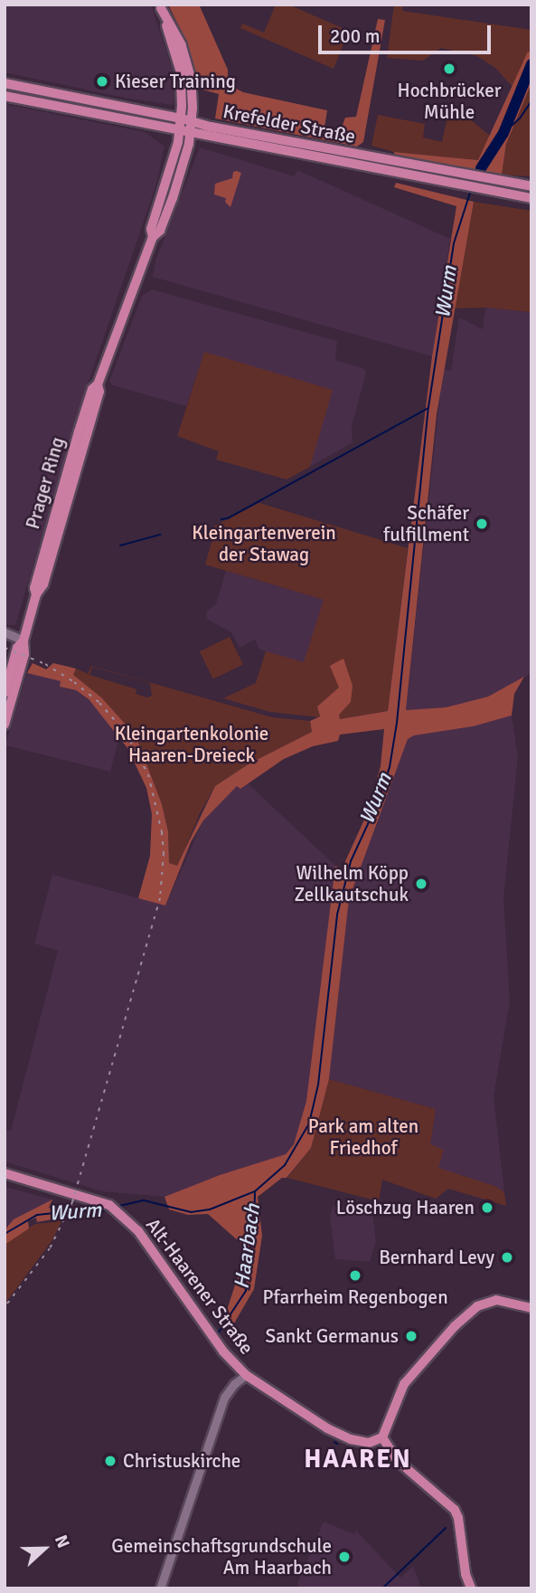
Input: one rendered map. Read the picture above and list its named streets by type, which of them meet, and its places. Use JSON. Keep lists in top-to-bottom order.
{
  "streets": {
    "main road": ["Krefelder Straße", "Prager Ring", "Alt-Haarener Straße"]
  },
  "crossings": [
    ["Krefelder Straße", "Prager Ring"]
  ],
  "districts": ["HAAREN"],
  "water": ["Wurm", "Haarbach"],
  "parks": ["Kleingartenverein der Stawag", "Kleingartenkolonie Haaren-Dreieck", "Park am alten Friedhof"],
  "places": [
    "Hochbrücker Mühle",
    "Kieser Training",
    "Schäfer fulfillment",
    "Wilhelm Köpp Zellkautschuk",
    "Löschzug Haaren",
    "Bernhard Levy",
    "Pfarrheim Regenbogen",
    "Sankt Germanus",
    "Christuskirche",
    "Gemeinschaftsgrundschule Am Haarbach"
  ],
  "scale_bar": "200 m",
  "north": "right"
}
